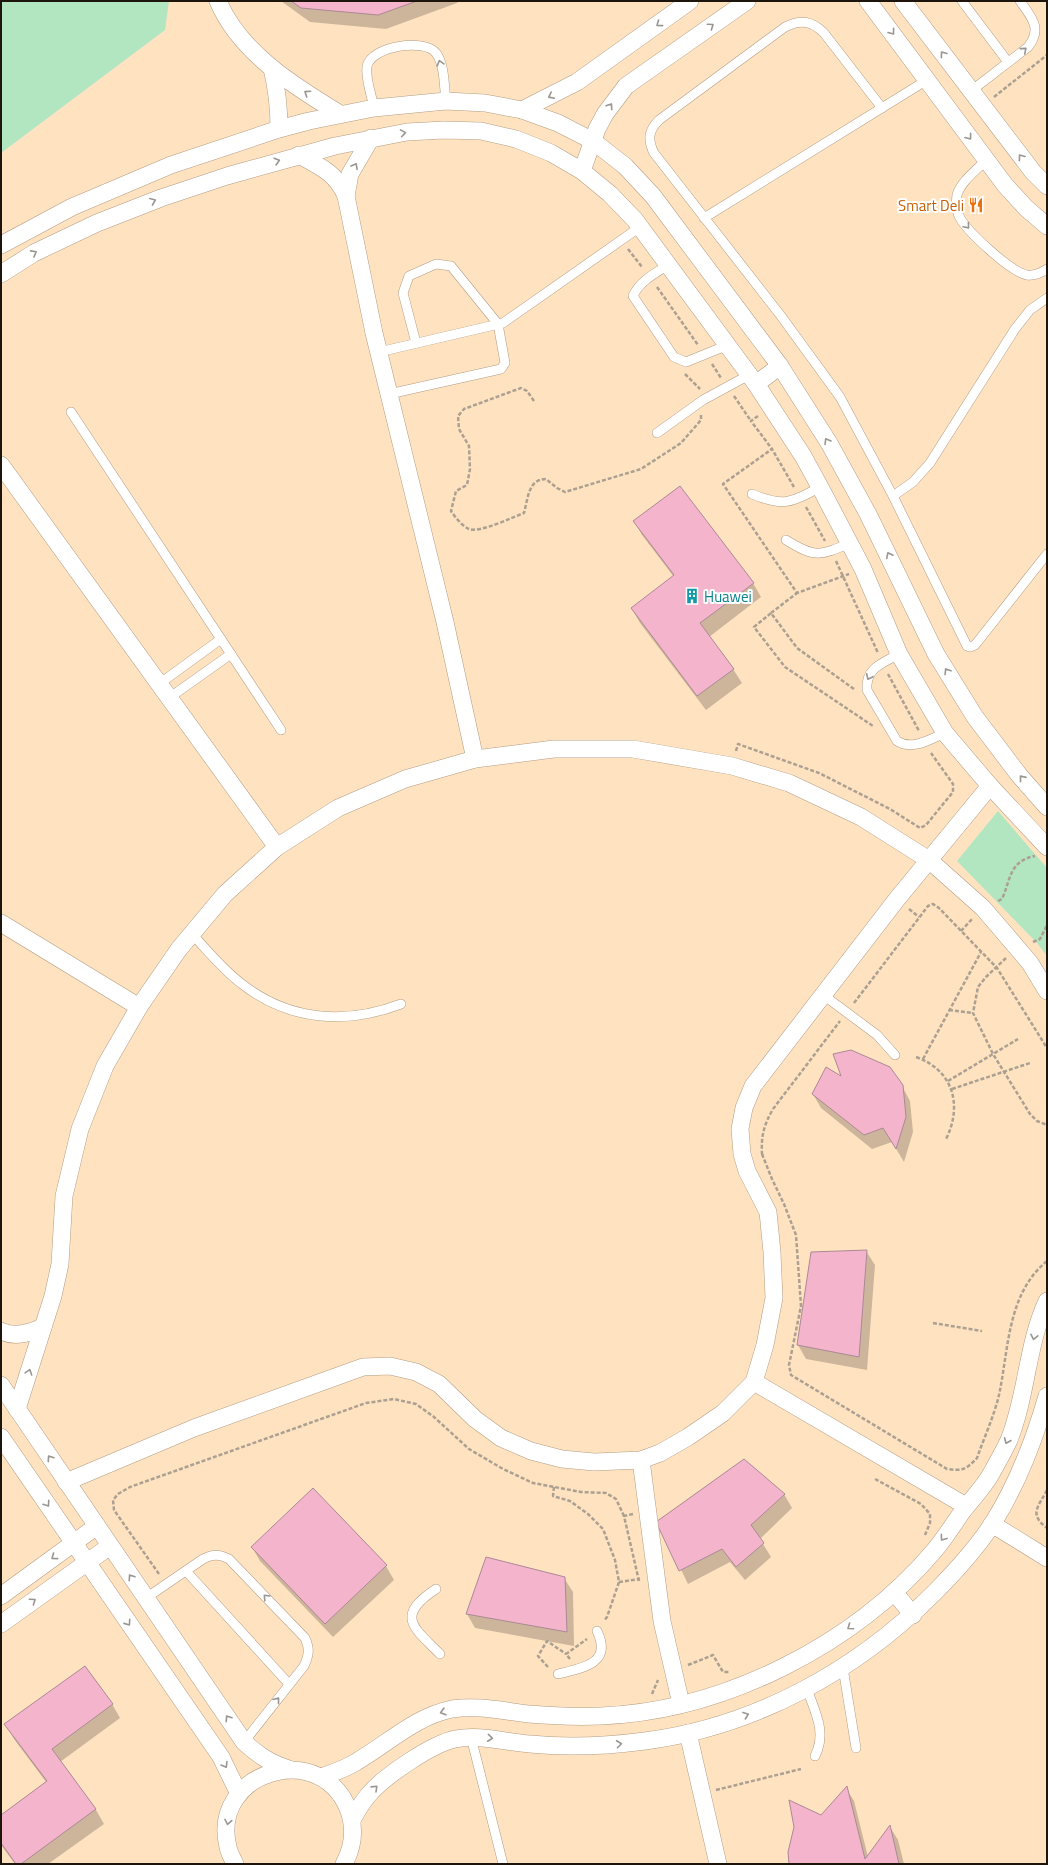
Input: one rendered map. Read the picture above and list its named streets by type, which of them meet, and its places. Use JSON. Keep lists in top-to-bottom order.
{
  "places": {
    "restaurant": ["Smart Deli"],
    "building": ["Huawei"]
  }
}
